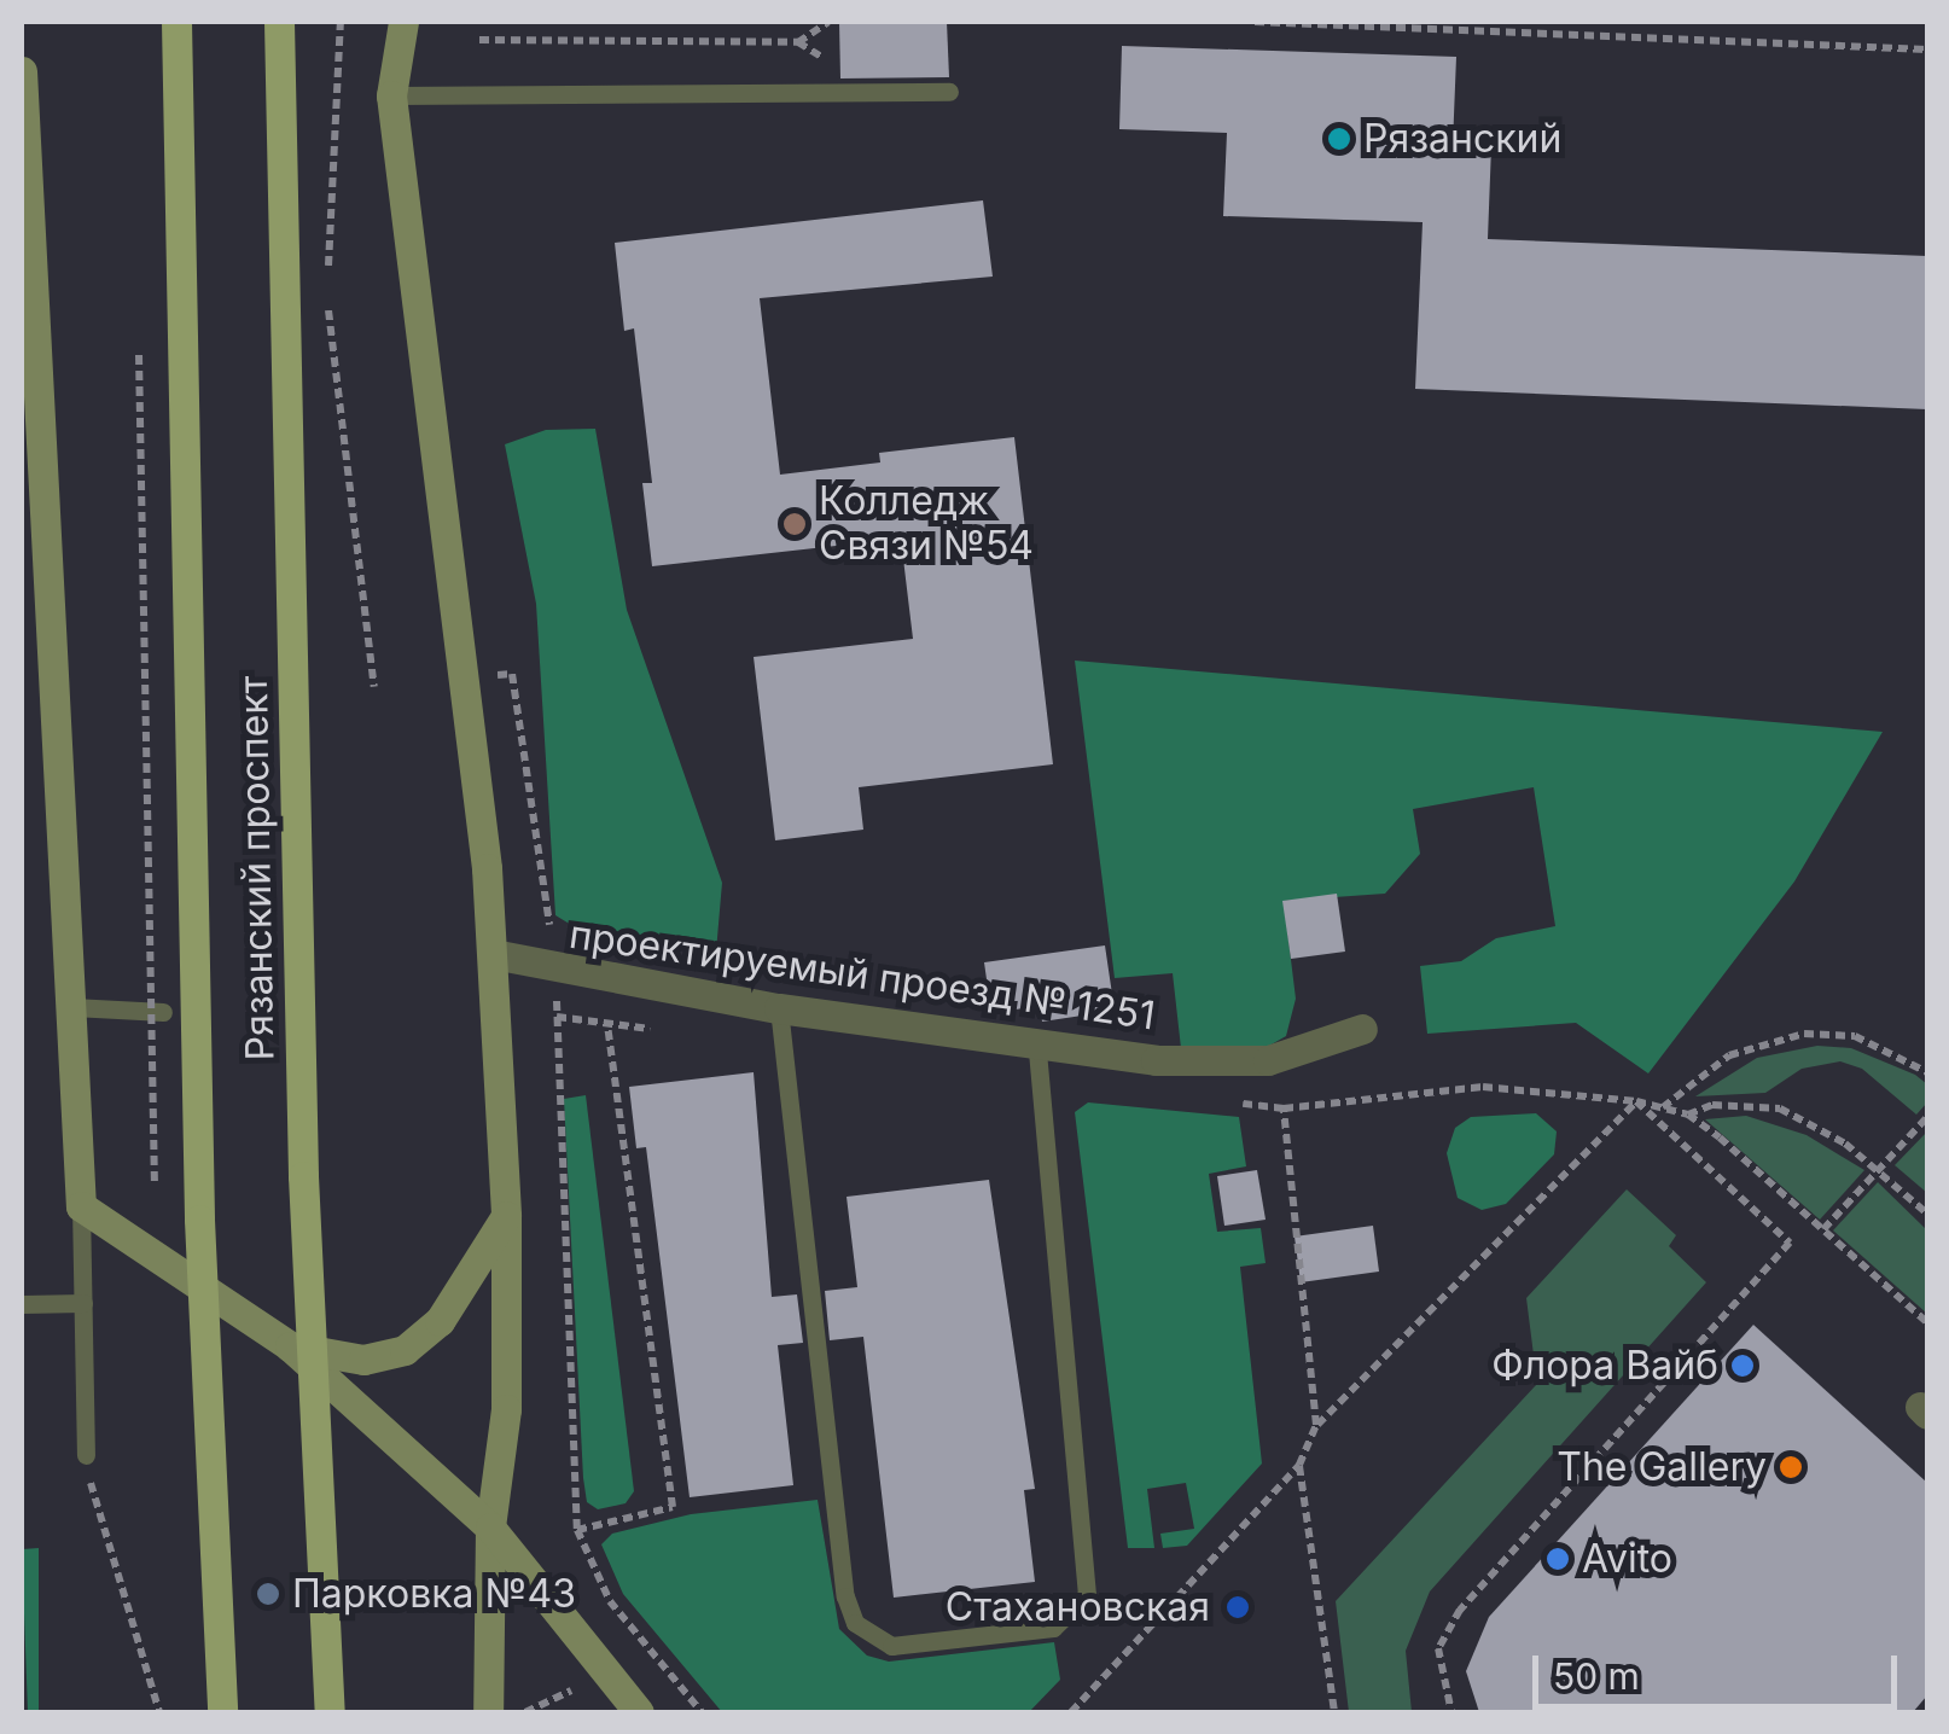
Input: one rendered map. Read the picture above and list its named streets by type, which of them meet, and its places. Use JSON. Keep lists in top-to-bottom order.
{
  "streets": {
    "main road": ["Рязанский проспект"],
    "street": ["проектируемый проезд № 1251"]
  },
  "places": [
    "Рязанский",
    "Колледж Связи №54",
    "Флора Вайб",
    "The Gallery",
    "Avito",
    "Парковка №43",
    "Стахановская"
  ],
  "scale_bar": "50 m"
}
